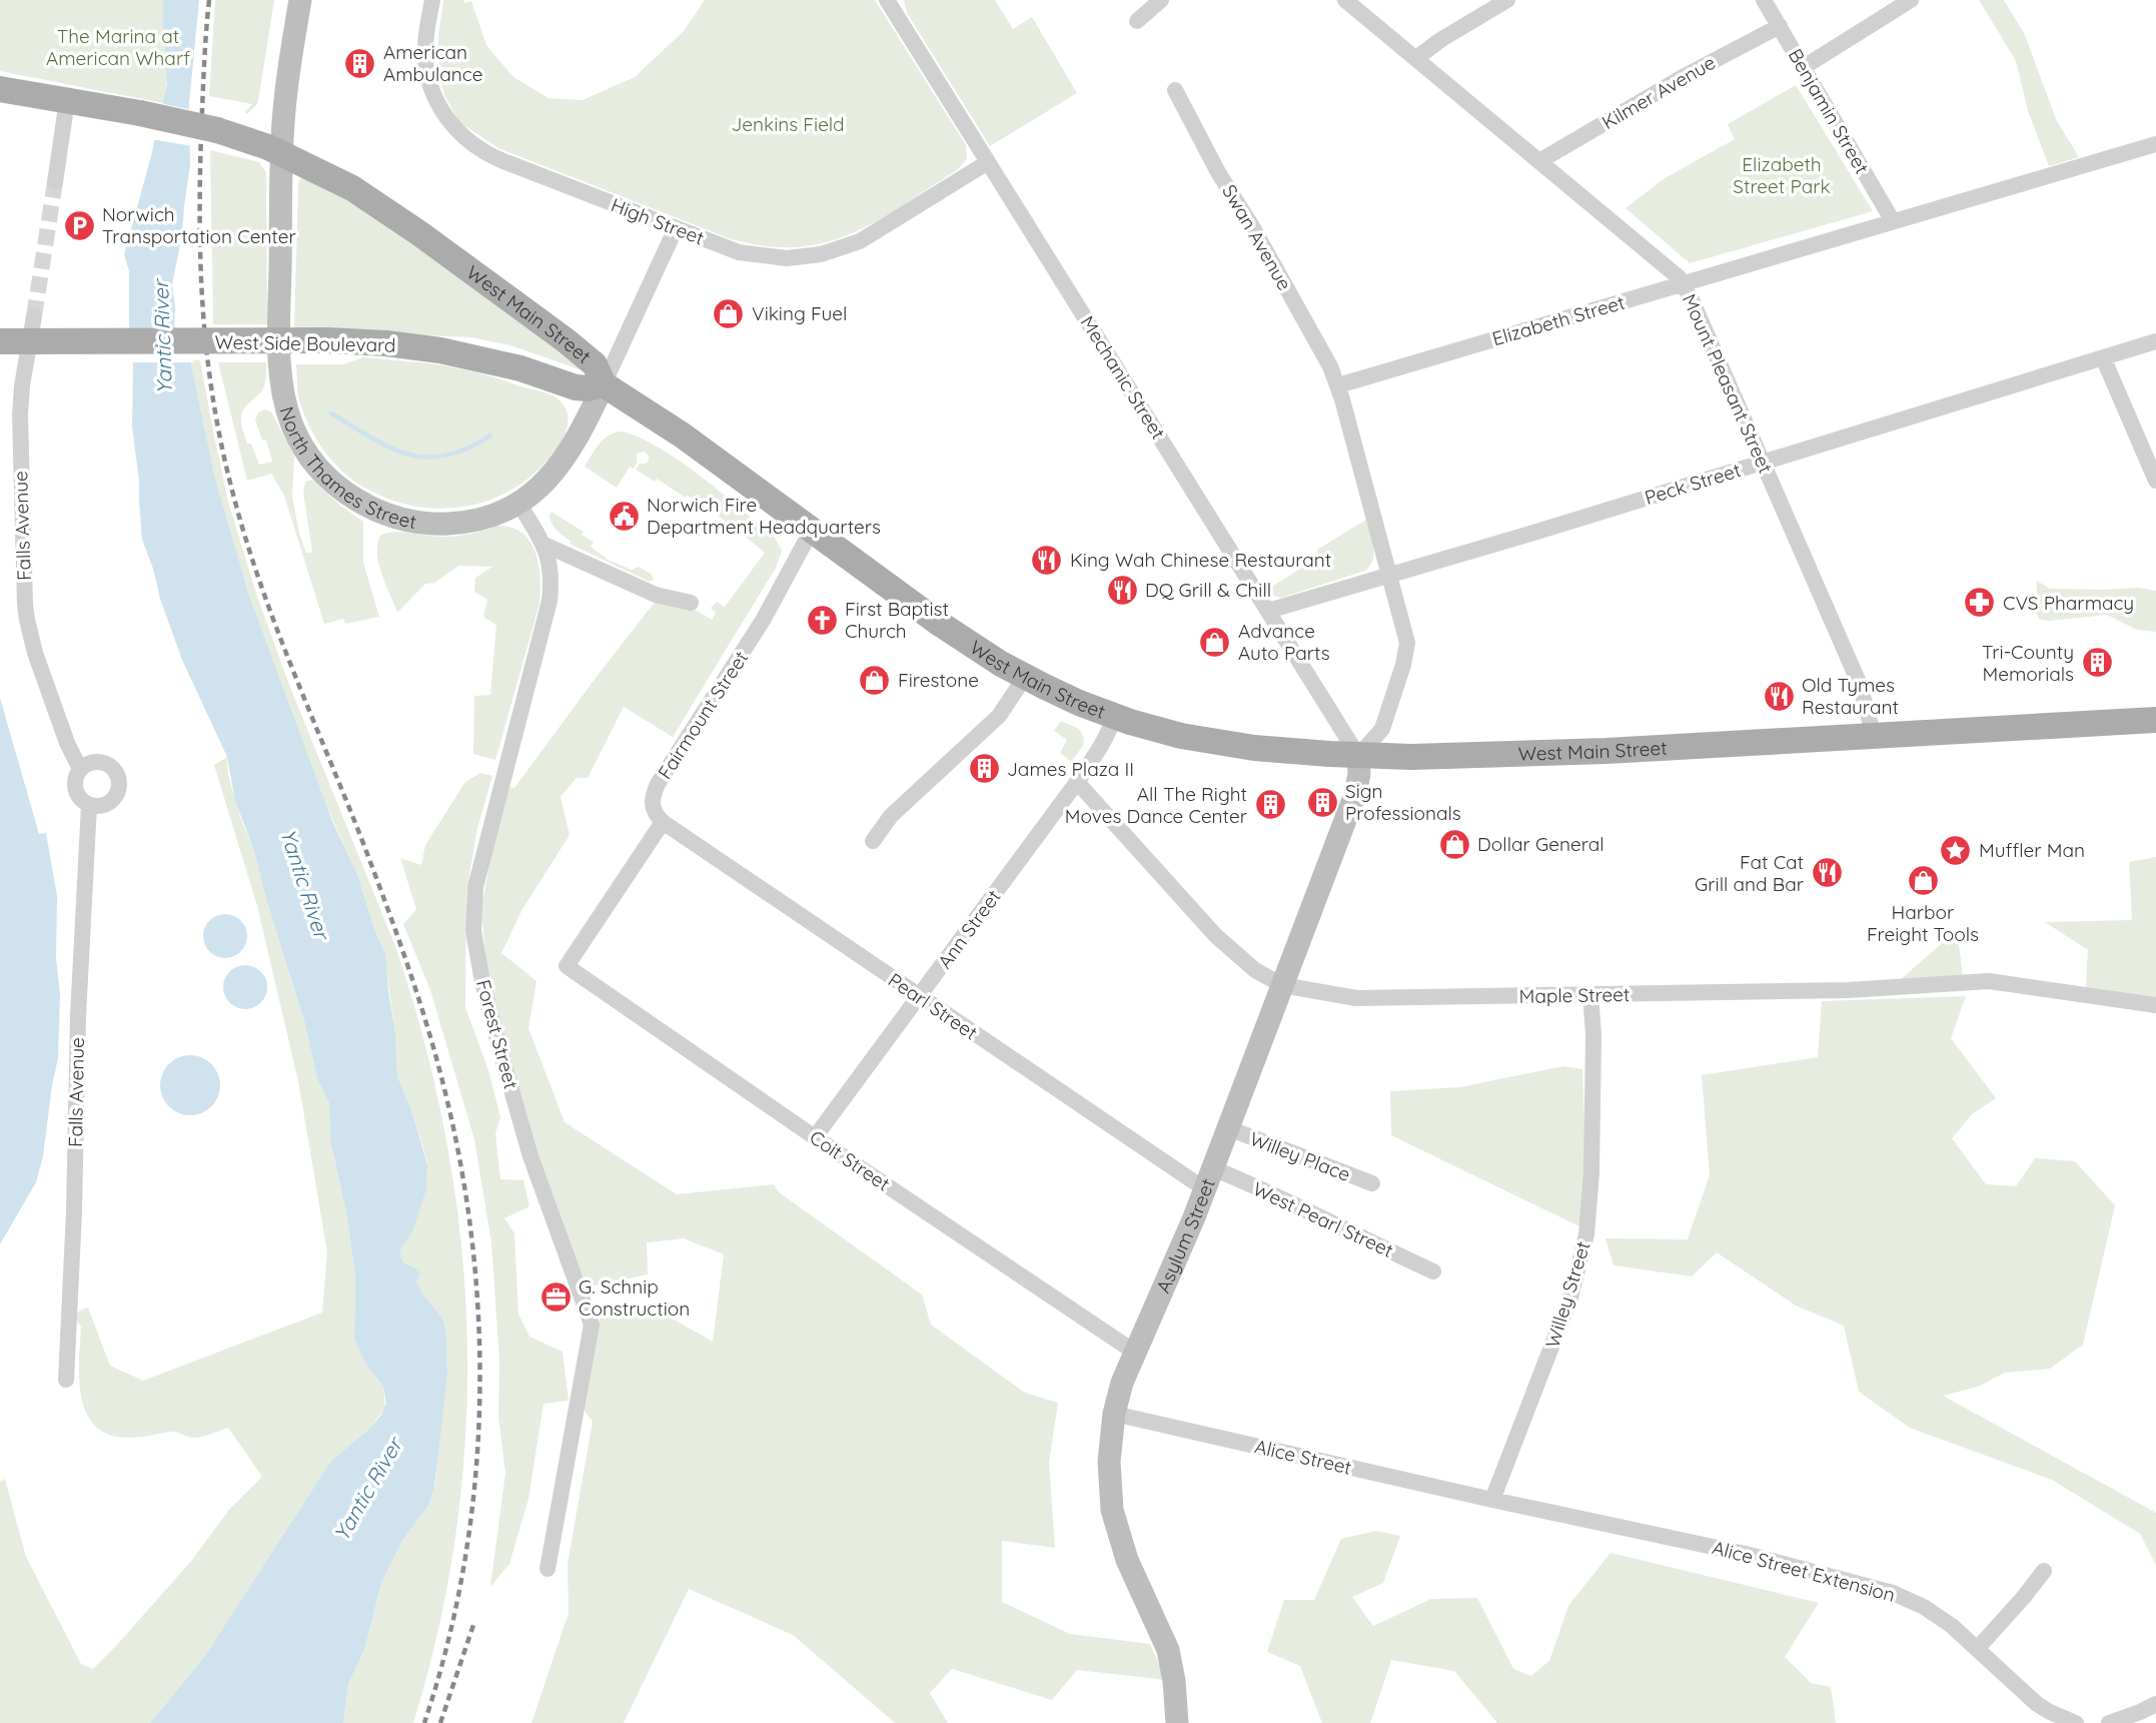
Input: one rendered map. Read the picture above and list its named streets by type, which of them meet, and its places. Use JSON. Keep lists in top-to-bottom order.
{
  "streets": {
    "main road": ["West Main Street", "West Side Boulevard"],
    "street": [
      "Kilmer Avenue",
      "Benjamin Street",
      "High Street",
      "Swan Avenue",
      "Elizabeth Street",
      "Mechanic Street",
      "Mount Pleasant Street",
      "North Thames Street",
      "Peck Street",
      "Falls Avenue",
      "Fairmount Street",
      "Ann Street",
      "Maple Street",
      "Pearl Street",
      "Forest Street",
      "Willey Place",
      "Coit Street",
      "West Pearl Street",
      "Asylum Street",
      "Willey Street",
      "Alice Street",
      "Alice Street Extension"
    ]
  },
  "crossings": [
    ["Kilmer Avenue", "Benjamin Street"],
    ["Kilmer Avenue", "Mount Pleasant Street"],
    ["Benjamin Street", "Elizabeth Street"],
    ["High Street", "Mechanic Street"],
    ["Swan Avenue", "Elizabeth Street"],
    ["West Main Street", "West Side Boulevard"],
    ["West Main Street", "Mechanic Street"],
    ["West Main Street", "Mount Pleasant Street"],
    ["West Main Street", "North Thames Street"],
    ["West Main Street", "Fairmount Street"],
    ["West Main Street", "Ann Street"],
    ["West Main Street", "Asylum Street"],
    ["Elizabeth Street", "Mount Pleasant Street"],
    ["West Side Boulevard", "North Thames Street"],
    ["Mechanic Street", "Peck Street"],
    ["Mechanic Street", "Asylum Street"],
    ["Mount Pleasant Street", "Peck Street"],
    ["North Thames Street", "Forest Street"],
    ["Fairmount Street", "Pearl Street"],
    ["Fairmount Street", "Coit Street"],
    ["Ann Street", "Maple Street"],
    ["Ann Street", "Pearl Street"],
    ["Ann Street", "Coit Street"],
    ["Maple Street", "Asylum Street"],
    ["Maple Street", "Willey Street"],
    ["Pearl Street", "Coit Street"],
    ["Pearl Street", "West Pearl Street"],
    ["Pearl Street", "Asylum Street"],
    ["Willey Place", "Asylum Street"],
    ["Coit Street", "Asylum Street"],
    ["West Pearl Street", "Asylum Street"],
    ["Asylum Street", "Alice Street"],
    ["Willey Street", "Alice Street"],
    ["Willey Street", "Alice Street Extension"],
    ["Alice Street", "Alice Street Extension"]
  ],
  "water": ["Yantic River"],
  "parks": ["The Marina at American Wharf", "Jenkins Field", "Elizabeth Street Park"],
  "places": {
    "building": [
      "American Ambulance",
      "Tri-County Memorials",
      "James Plaza II",
      "Sign Professionals",
      "All The Right Moves Dance Center"
    ],
    "parking": ["Norwich Transportation Center"],
    "shop": [
      "Viking Fuel",
      "Advance Auto Parts",
      "Firestone",
      "Dollar General",
      "Harbor Freight Tools"
    ],
    "public building": ["Norwich Fire Department Headquarters"],
    "restaurant": [
      "King Wah Chinese Restaurant",
      "DQ Grill & Chill",
      "Old Tymes Restaurant",
      "Fat Cat Grill and Bar"
    ],
    "pharmacy": ["CVS Pharmacy"],
    "church": ["First Baptist Church"],
    "place": ["Muffler Man"],
    "office": ["G. Schnip Construction"]
  }
}
